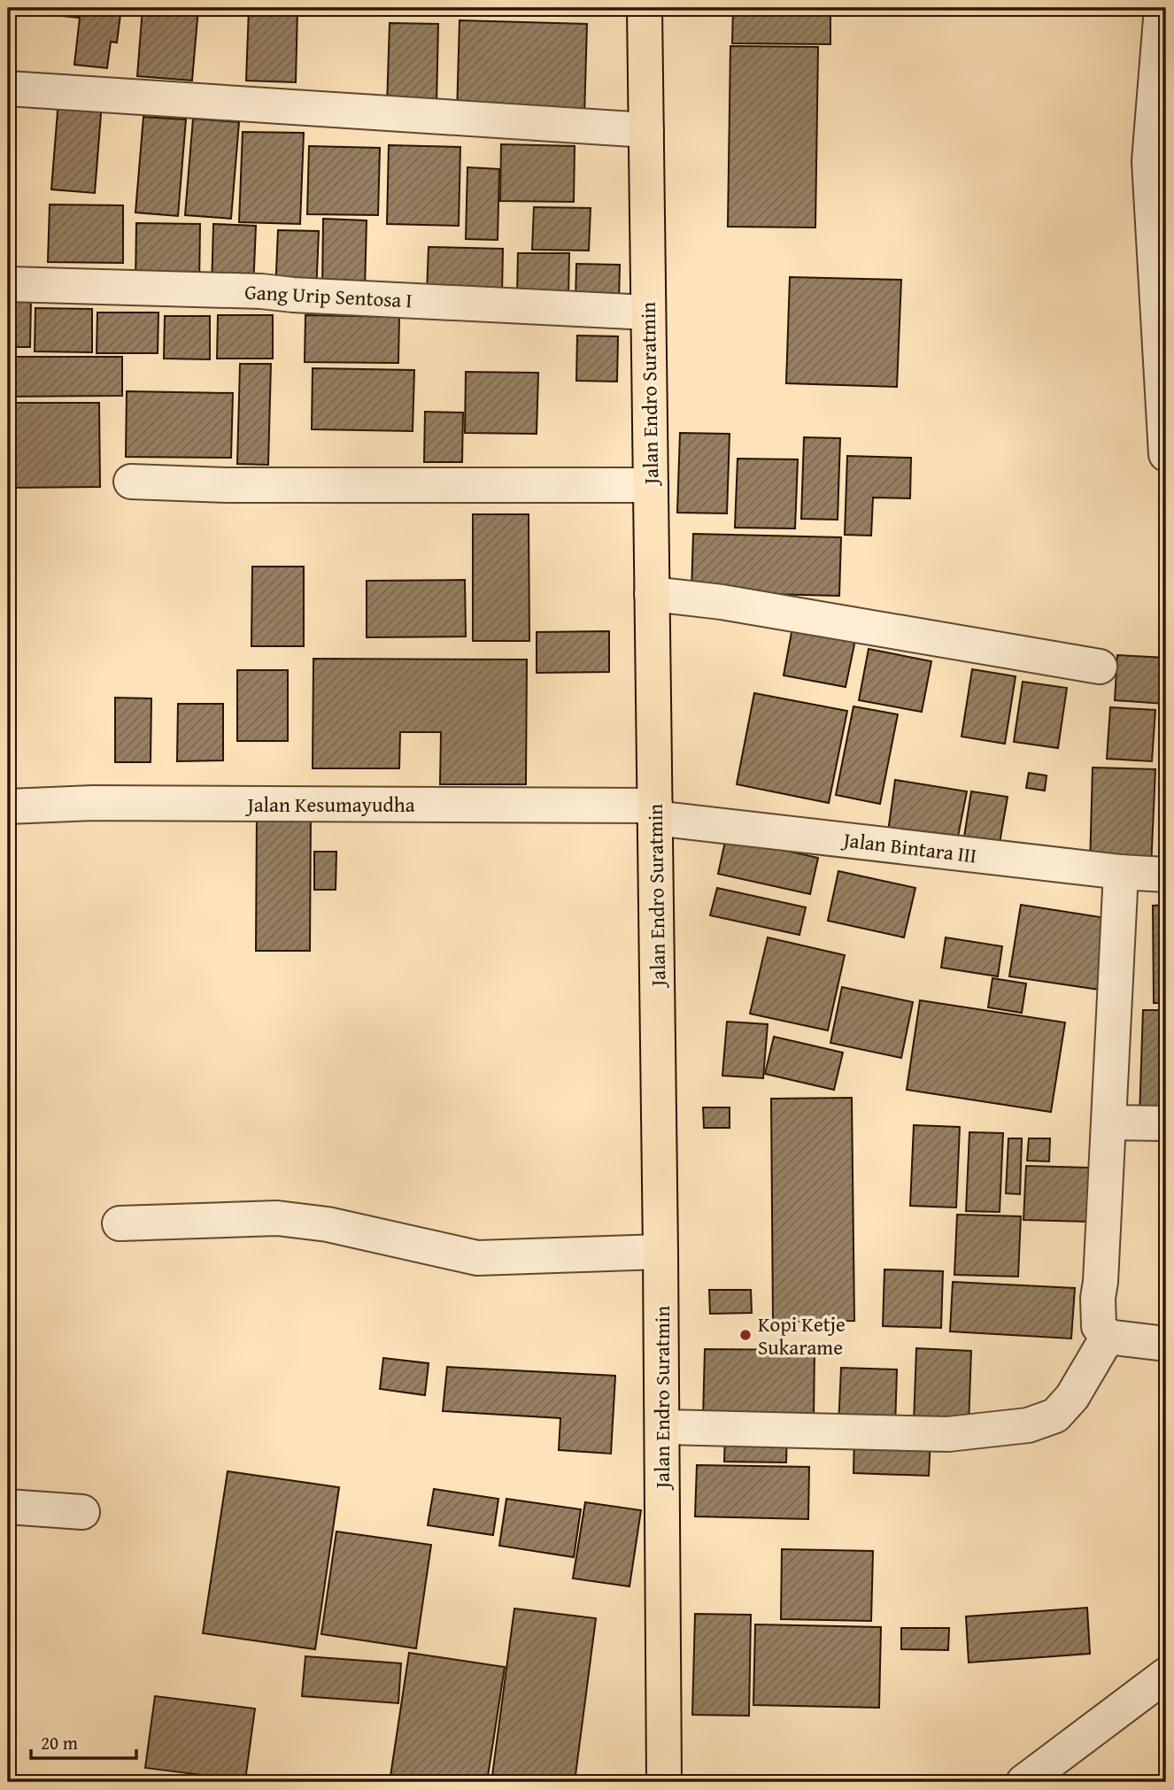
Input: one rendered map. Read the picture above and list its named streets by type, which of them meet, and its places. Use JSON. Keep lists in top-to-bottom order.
{
  "streets": {
    "main road": ["Jalan Endro Suratmin"],
    "street": ["Gang Urip Sentosa I", "Jalan Kesumayudha", "Jalan Bintara III"]
  },
  "crossings": [
    ["Gang Urip Sentosa I", "Jalan Endro Suratmin"],
    ["Jalan Endro Suratmin", "Jalan Kesumayudha"],
    ["Jalan Endro Suratmin", "Jalan Bintara III"],
    ["Jalan Kesumayudha", "Jalan Bintara III"]
  ],
  "places": ["Kopi Ketje Sukarame"],
  "scale_bar": "20 m"
}
